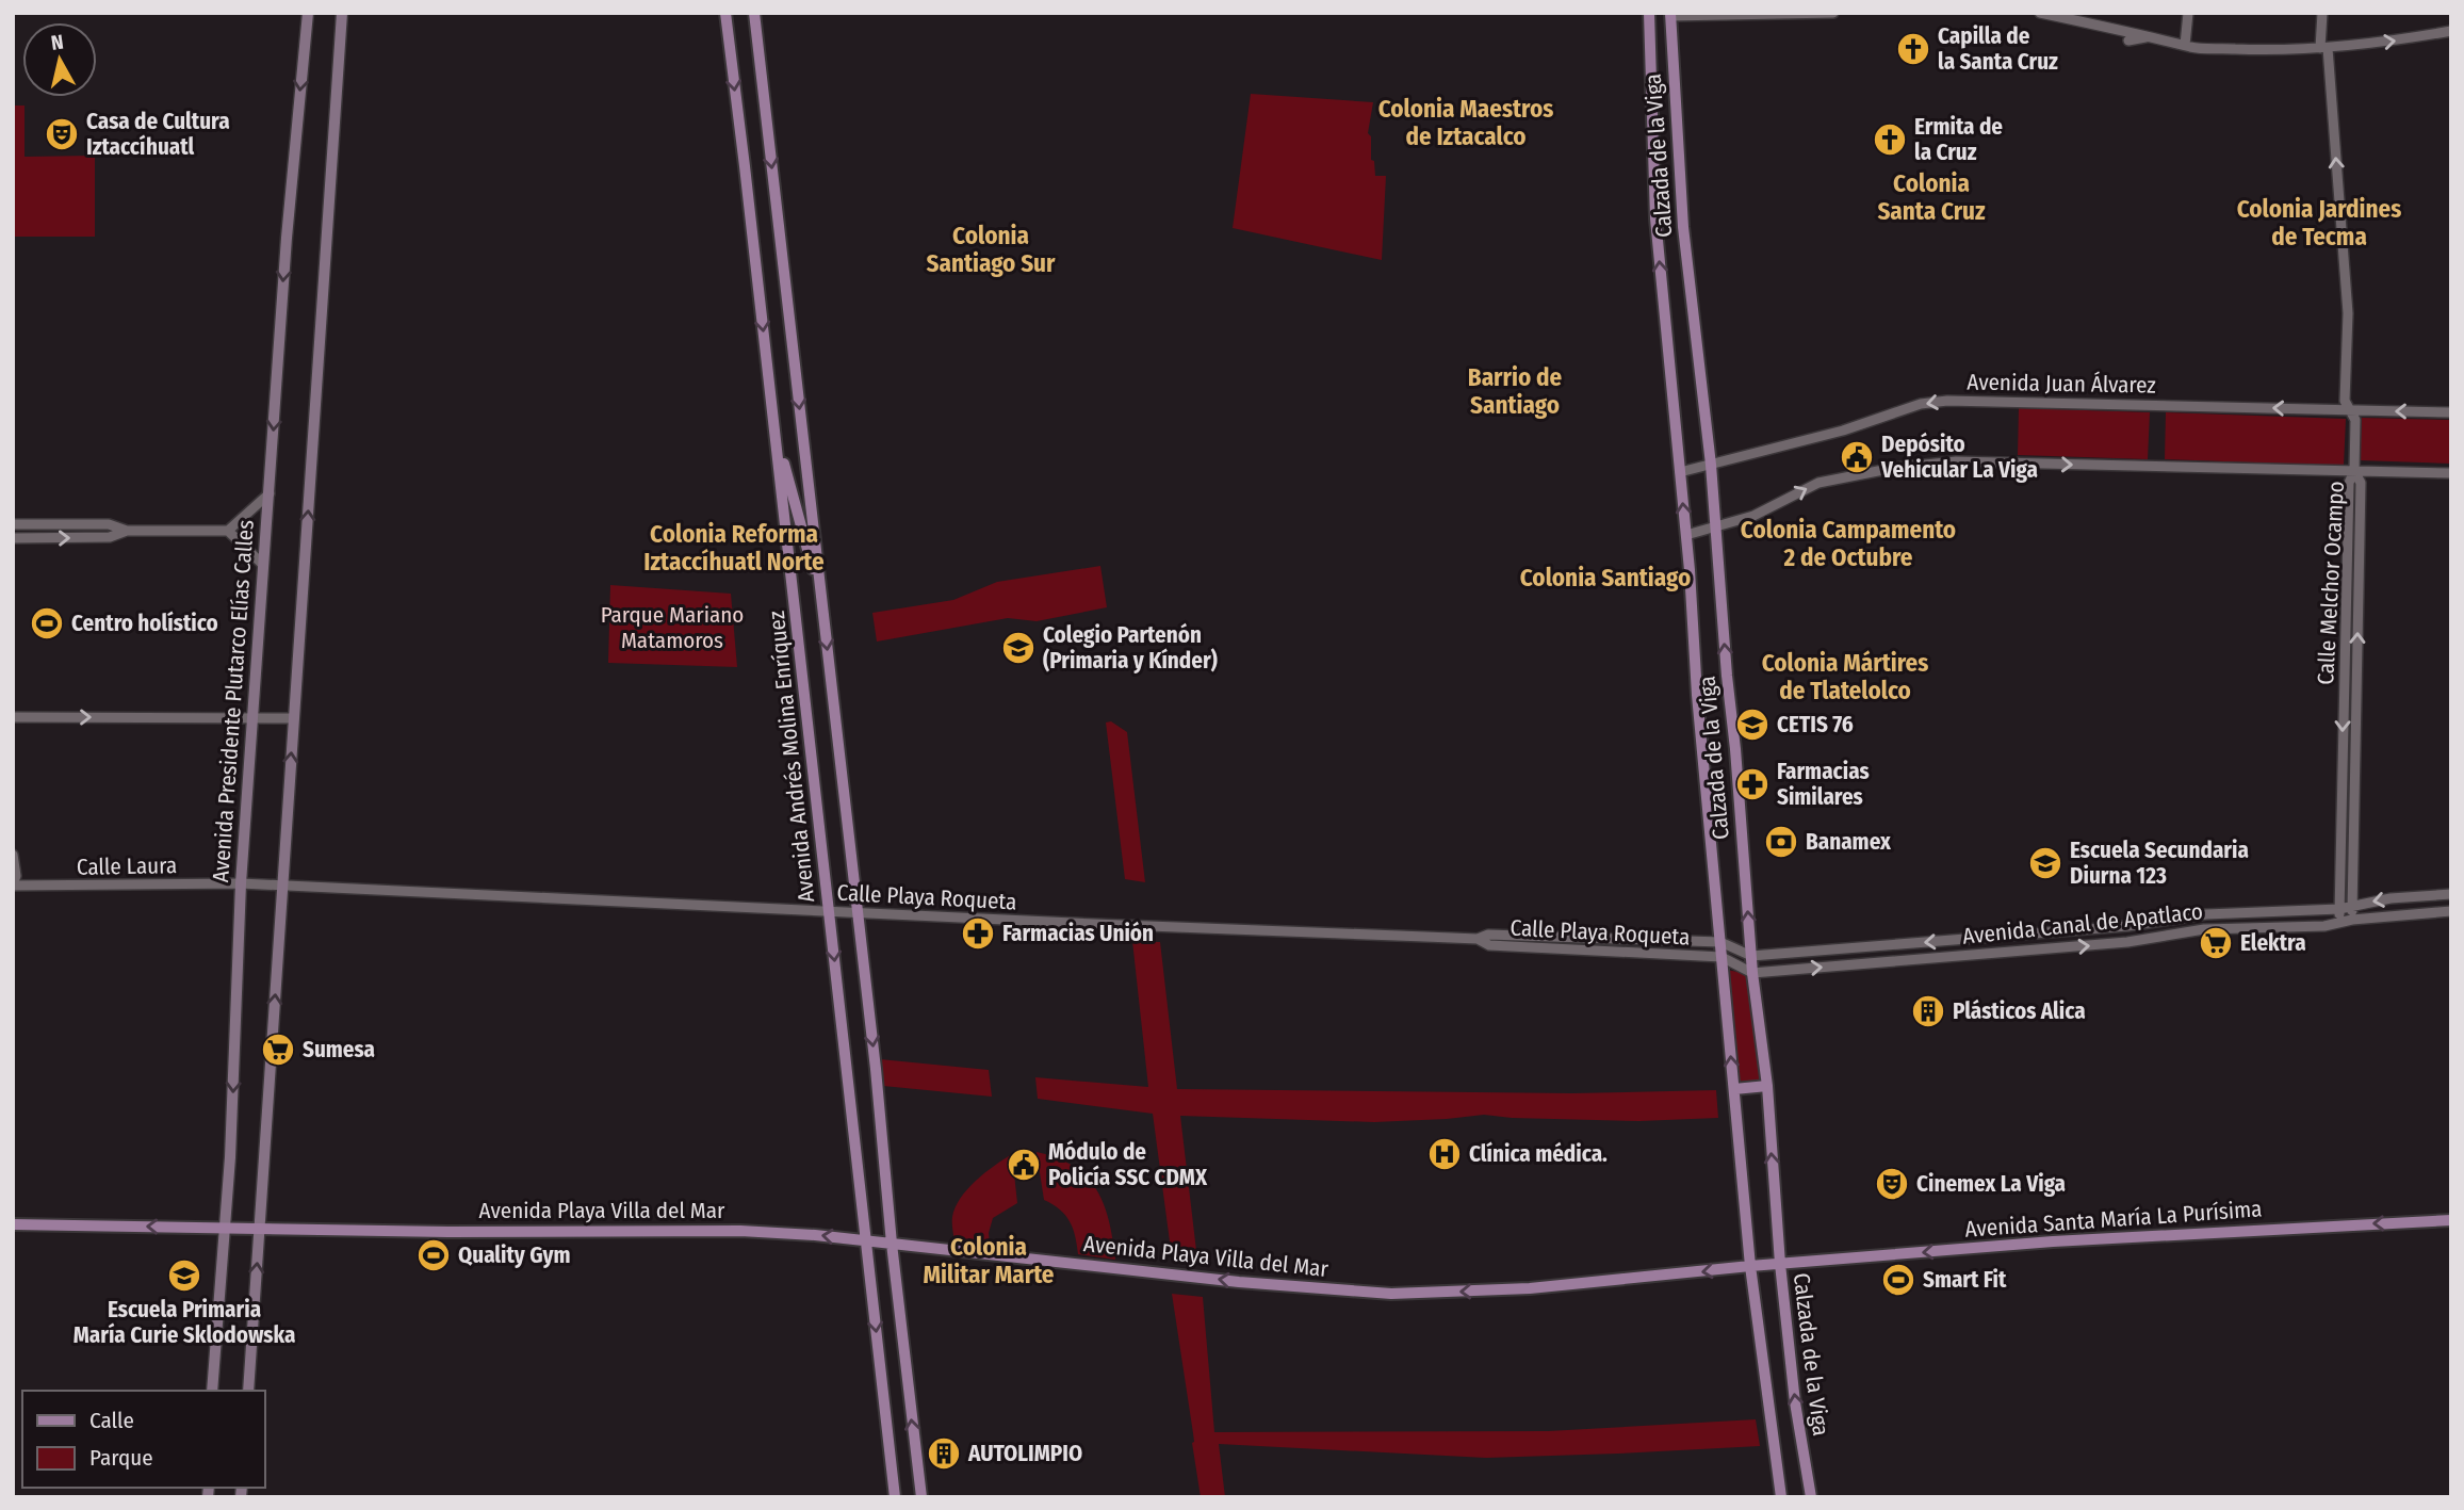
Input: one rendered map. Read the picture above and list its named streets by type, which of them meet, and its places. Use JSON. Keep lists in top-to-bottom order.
{
  "streets": {
    "main road": [
      "Calzada de la Viga",
      "Avenida Presidente Plutarco Elías Calles",
      "Avenida Andrés Molina Enríquez",
      "Avenida Playa Villa del Mar",
      "Avenida Santa María La Purísima"
    ],
    "street": [
      "Avenida Juan Álvarez",
      "Calle Melchor Ocampo",
      "Calle Laura",
      "Calle Playa Roqueta",
      "Avenida Canal de Apatlaco"
    ]
  },
  "crossings": [
    ["Calzada de la Viga", "Avenida Juan Álvarez"],
    ["Calzada de la Viga", "Calle Playa Roqueta"],
    ["Calzada de la Viga", "Avenida Canal de Apatlaco"],
    ["Calzada de la Viga", "Avenida Playa Villa del Mar"],
    ["Calzada de la Viga", "Avenida Santa María La Purísima"],
    ["Calle Melchor Ocampo", "Avenida Canal de Apatlaco"],
    ["Avenida Presidente Plutarco Elías Calles", "Calle Laura"],
    ["Avenida Presidente Plutarco Elías Calles", "Calle Playa Roqueta"],
    ["Avenida Presidente Plutarco Elías Calles", "Avenida Playa Villa del Mar"],
    ["Avenida Andrés Molina Enríquez", "Calle Playa Roqueta"],
    ["Avenida Andrés Molina Enríquez", "Avenida Playa Villa del Mar"],
    ["Calle Laura", "Calle Playa Roqueta"],
    ["Calle Playa Roqueta", "Avenida Canal de Apatlaco"],
    ["Avenida Playa Villa del Mar", "Avenida Santa María La Purísima"]
  ],
  "one_way": ["Avenida Playa Villa del Mar", "Avenida Santa María La Purísima"],
  "districts": [
    "Colonia Maestros de Iztacalco",
    "Colonia Santa Cruz",
    "Colonia Jardines de Tecma",
    "Colonia Santiago Sur",
    "Barrio de Santiago",
    "Colonia Campamento 2 de Octubre",
    "Colonia Reforma Iztaccíhuatl Norte",
    "Colonia Santiago",
    "Colonia Mártires de Tlatelolco",
    "Colonia Militar Marte"
  ],
  "parks": ["Parque Mariano Matamoros"],
  "places": {
    "church": ["Capilla de la Santa Cruz", "Ermita de la Cruz"],
    "theatre": ["Casa de Cultura Iztaccíhuatl", "Cinemex La Viga"],
    "public building": ["Depósito Vehicular La Viga", "Módulo de Policía SSC CDMX"],
    "sports": ["Centro holístico", "Quality Gym", "Smart Fit"],
    "school or university": [
      "Colegio Partenón (Primaria y Kínder)",
      "CETIS 76",
      "Escuela Secundaria Diurna 123",
      "Escuela Primaria María Curie Sklodowska"
    ],
    "pharmacy": ["Farmacias Similares", "Farmacias Unión"],
    "bank": ["Banamex"],
    "supermarket": ["Elektra", "Sumesa"],
    "building": ["Plásticos Alica", "AUTOLIMPIO"],
    "hospital": ["Clínica médica."]
  },
  "legend": ["Calle", "Parque"],
  "north": "top"
}
